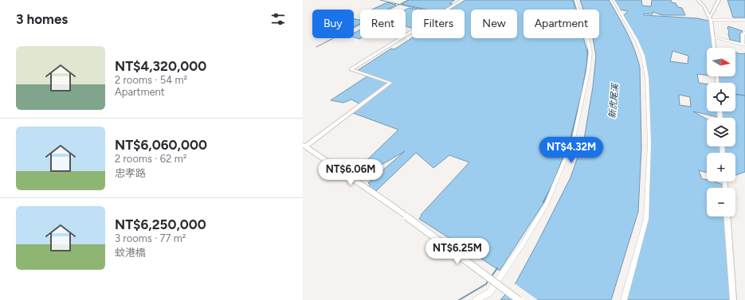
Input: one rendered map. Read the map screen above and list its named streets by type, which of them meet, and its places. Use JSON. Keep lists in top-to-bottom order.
{
  "water": ["新虎尾溪"],
  "north": "right",
  "page": {
    "heading": "3 homes",
    "chip": [
      "Buy",
      "Rent",
      "Filters",
      "New",
      "Apartment"
    ],
    "list": [
      {
        "name": "NT$4,320,000",
        "note": "2 rooms · 54 m² · Apartment"
      },
      {
        "name": "NT$6,060,000",
        "note": "2 rooms · 62 m² · 忠孝路"
      },
      {
        "name": "NT$6,250,000",
        "note": "3 rooms · 77 m² · 蚊港橋"
      }
    ],
    "map_buttons": ["+", "−"],
    "price": ["NT$4.32M", "NT$6.06M", "NT$6.25M"]
  }
}
